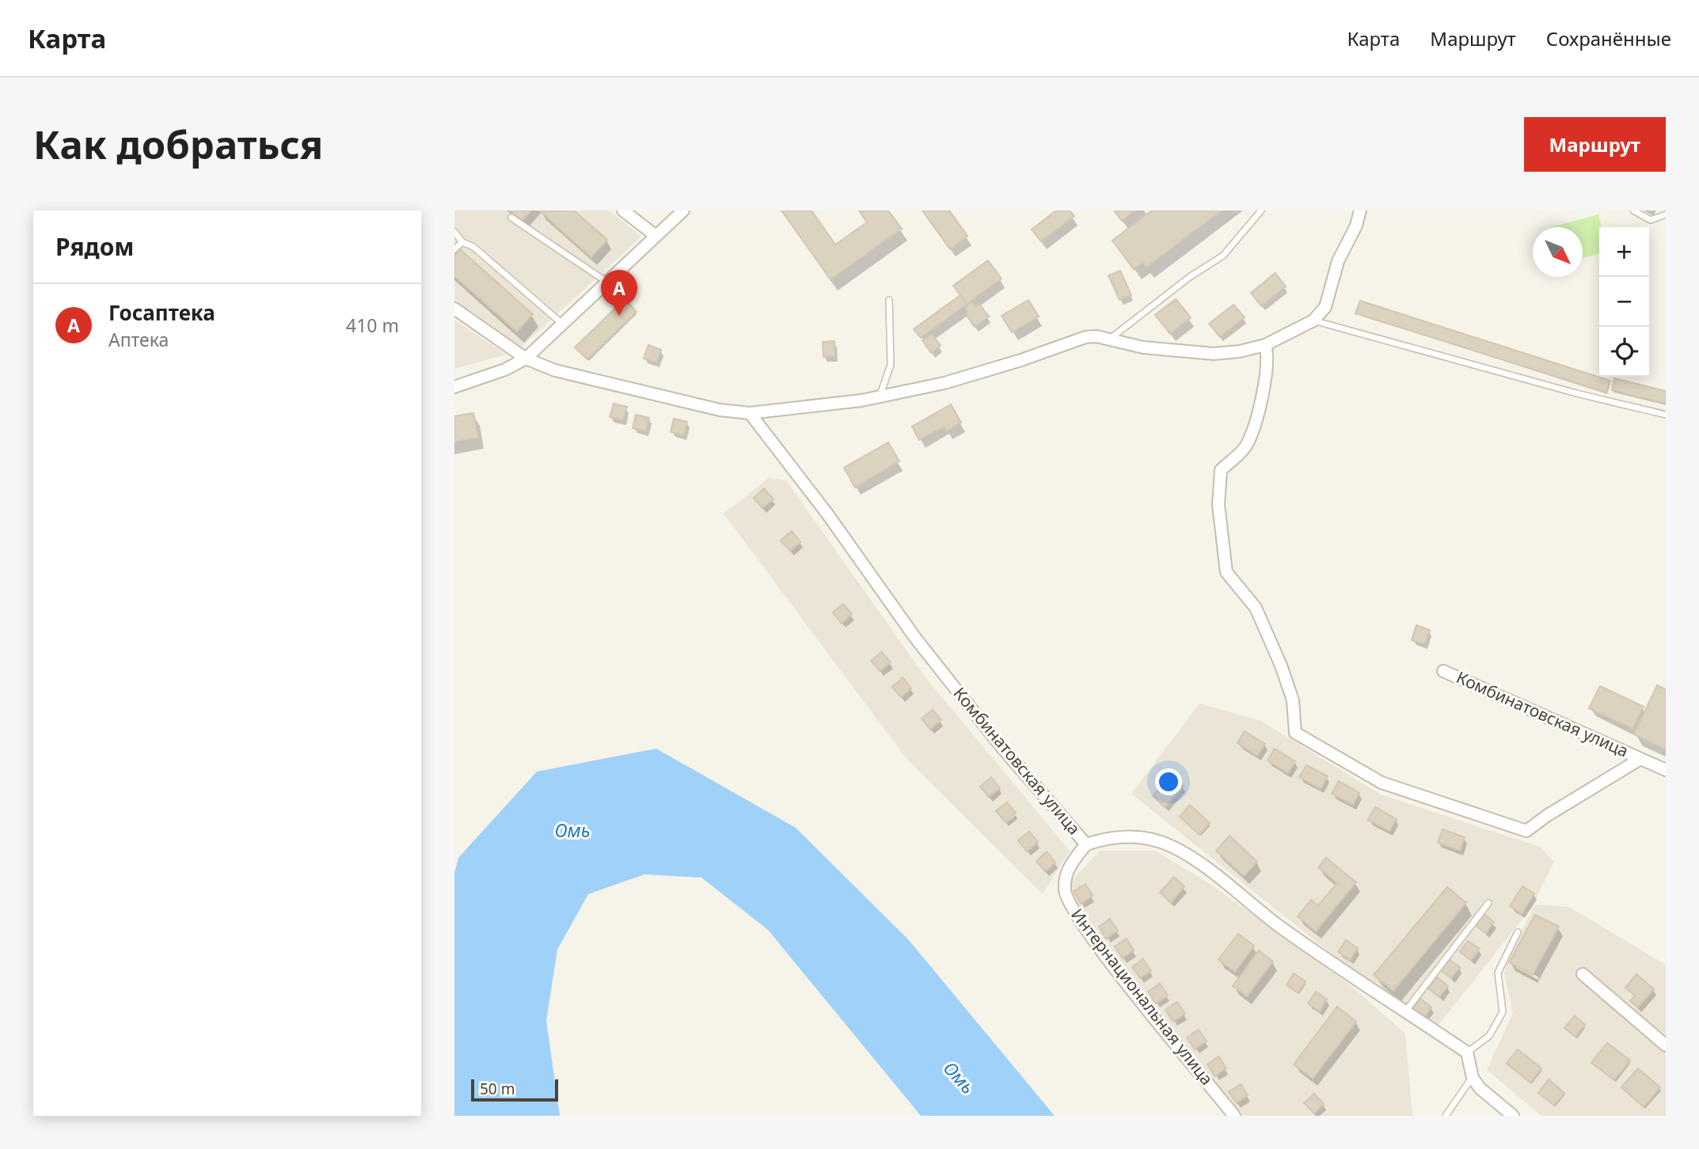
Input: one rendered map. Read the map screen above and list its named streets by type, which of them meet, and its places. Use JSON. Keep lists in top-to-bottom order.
{
  "streets": {
    "street": ["Комбинатовская улица", "Интернациональная улица"]
  },
  "crossings": [
    ["Комбинатовская улица", "Интернациональная улица"]
  ],
  "water": ["Омь"],
  "scale_bar": "50 m",
  "north": "bottom right",
  "page": {
    "header": "Карта",
    "nav": ["Карта", "Маршрут", "Сохранённые"],
    "buttons": "Маршрут",
    "title": "Как добраться",
    "heading": "Рядом",
    "map_buttons": ["+", "−"],
    "pins": "A",
    "list": [
      {
        "mark": "A",
        "name": "Госаптека",
        "note": "Аптека",
        "value": "410 m"
      }
    ],
    "scale": "50 m"
  }
}
